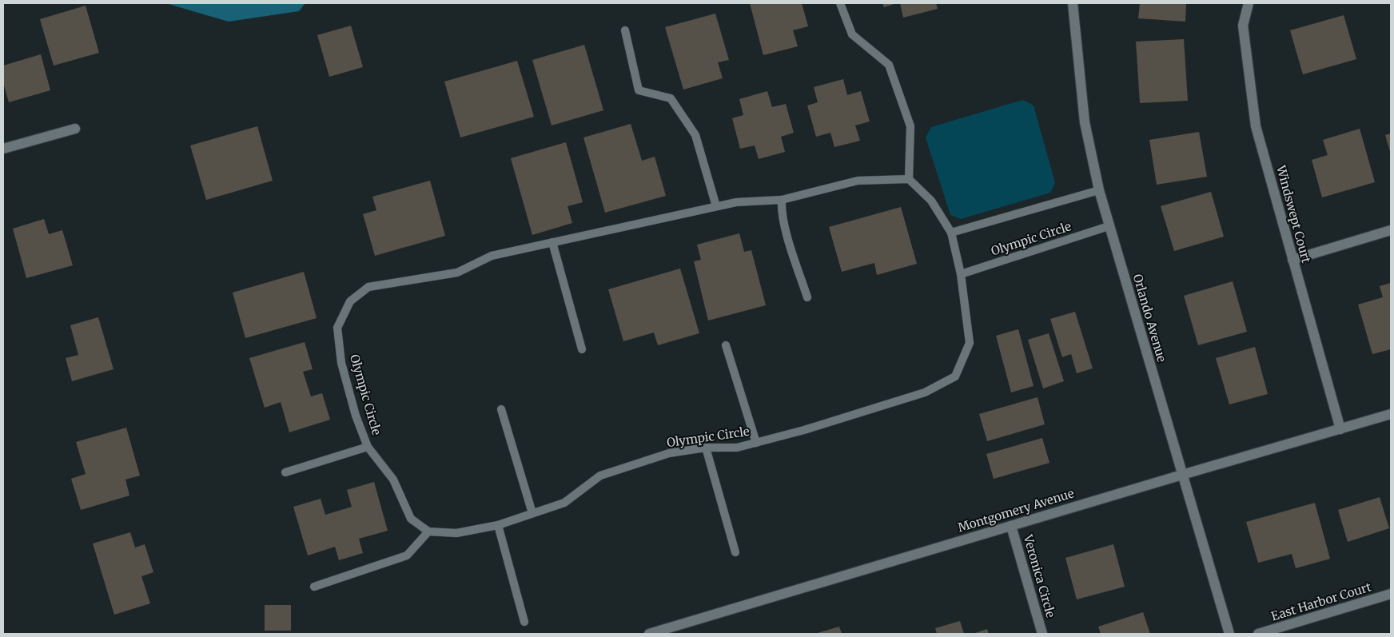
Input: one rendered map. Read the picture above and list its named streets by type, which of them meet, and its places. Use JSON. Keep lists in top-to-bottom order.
{
  "streets": {
    "street": [
      "Windswept Court",
      "Orlando Avenue",
      "Montgomery Avenue",
      "Veronica Circle",
      "East Harbor Court"
    ],
    "lane": ["Olympic Circle"]
  },
  "crossings": [
    ["Windswept Court", "Montgomery Avenue"],
    ["Olympic Circle", "Orlando Avenue"],
    ["Orlando Avenue", "Montgomery Avenue"],
    ["Montgomery Avenue", "Veronica Circle"]
  ]
}
